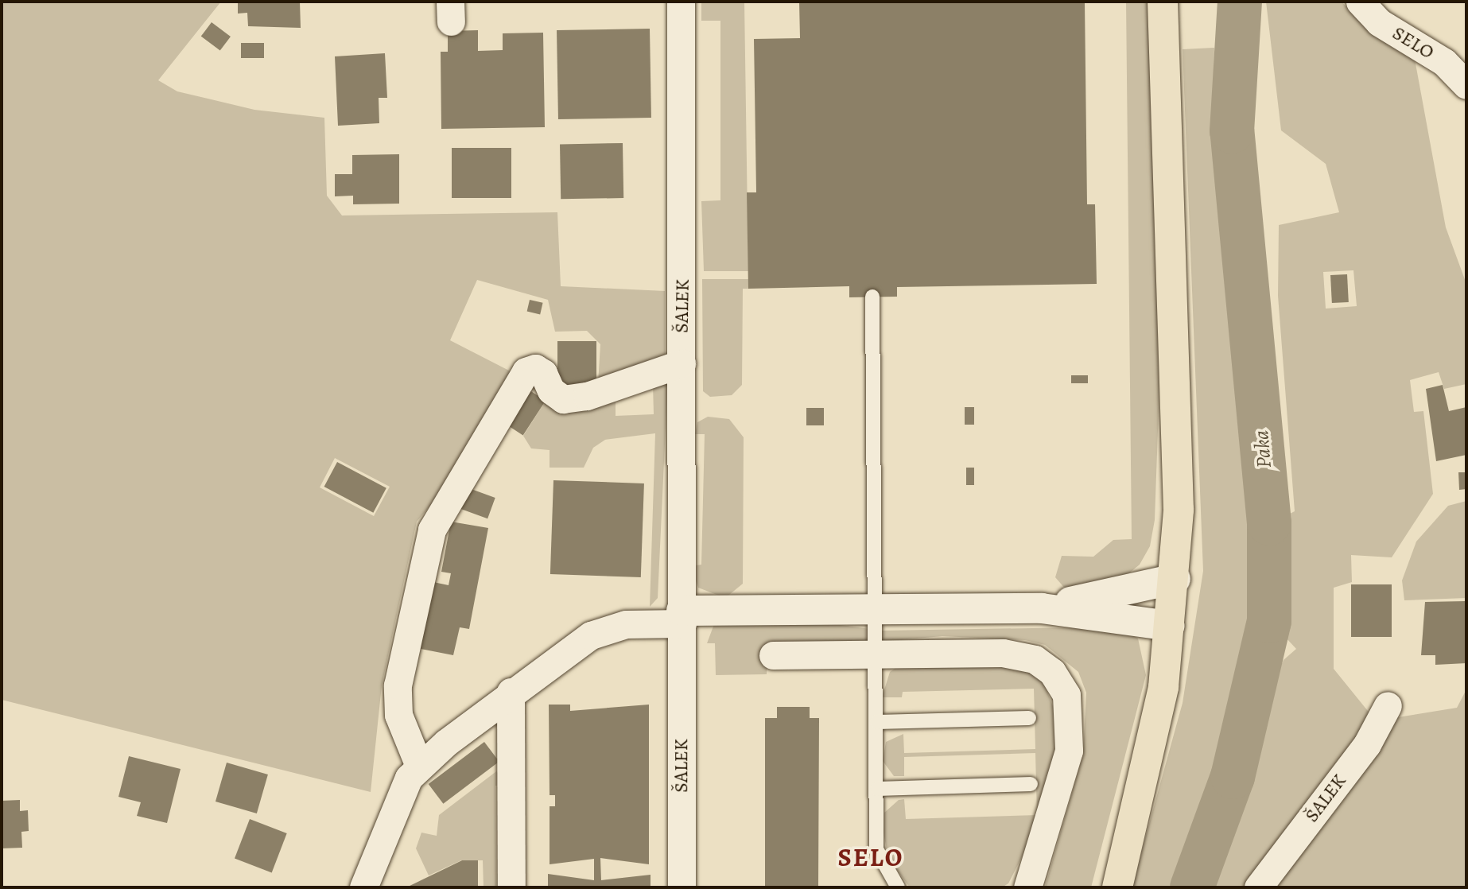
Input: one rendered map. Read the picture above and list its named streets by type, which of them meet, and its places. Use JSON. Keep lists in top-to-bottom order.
{
  "streets": {
    "street": ["SELO", "ŠALEK"]
  },
  "districts": ["SELO"],
  "water": ["Paka"]
}
